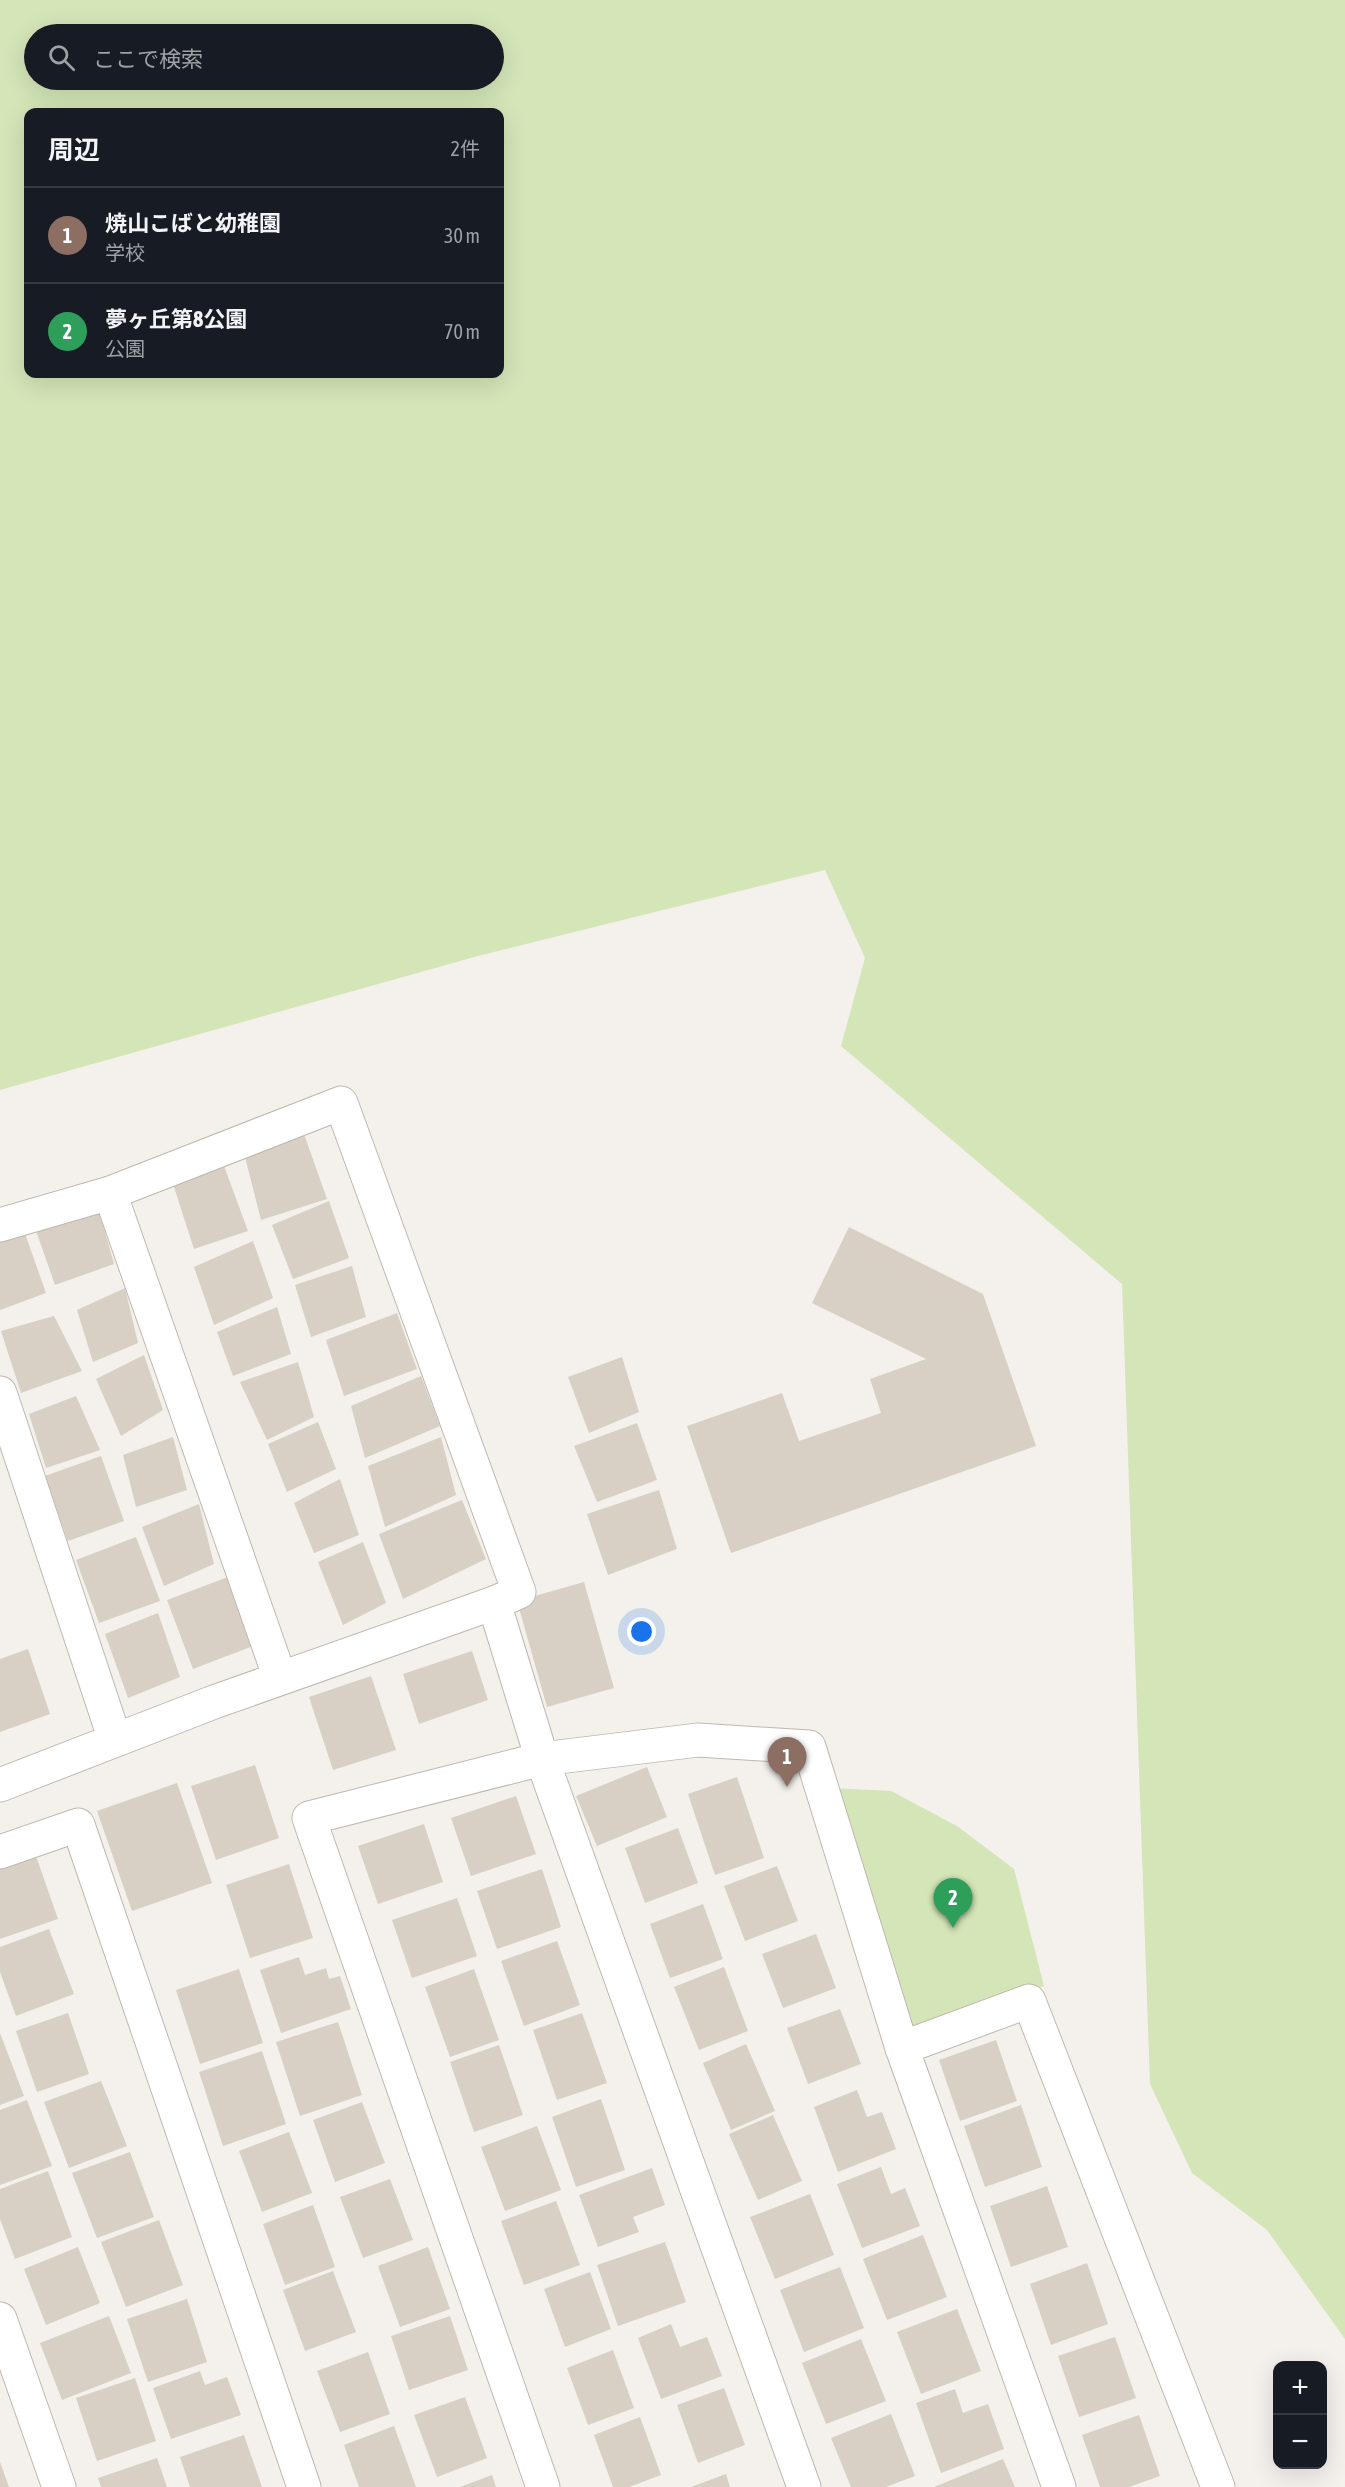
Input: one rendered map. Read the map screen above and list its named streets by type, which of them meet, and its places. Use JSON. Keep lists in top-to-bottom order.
{
  "page": {
    "search": "ここで検索",
    "heading": ["周辺", "2件"],
    "list": [
      {
        "mark": "1",
        "name": "焼山こばと幼稚園",
        "note": "学校",
        "value": "30 m"
      },
      {
        "mark": "2",
        "name": "夢ヶ丘第8公園",
        "note": "公園",
        "value": "70 m"
      }
    ],
    "pins": ["1", "2"],
    "map_buttons": ["+", "−"]
  }
}
